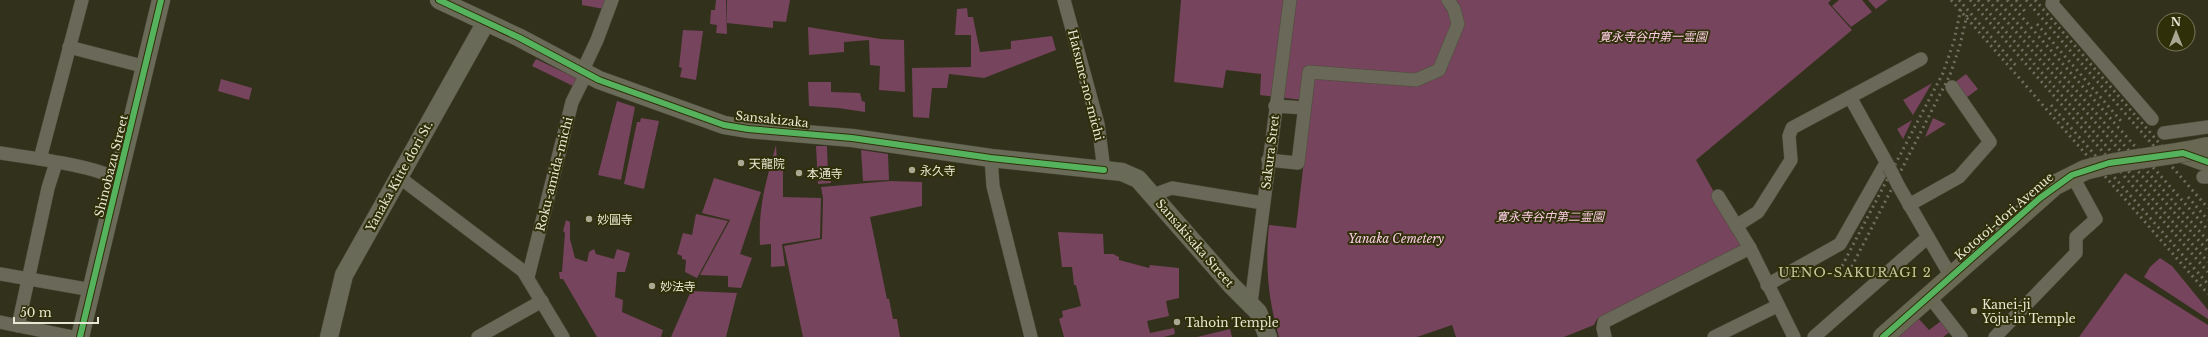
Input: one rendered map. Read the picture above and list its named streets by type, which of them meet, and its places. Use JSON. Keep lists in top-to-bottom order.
{
  "streets": {
    "main road": [
      "Sansakizaka",
      "Shinobazu Street",
      "Yanaka Kitte dori St.",
      "Kototoi-dori Avenue",
      "Sansakisaka Street"
    ],
    "street": ["Hatsune-no-michi", "Sakura Stret", "Roku-amida-michi"]
  },
  "crossings": [
    ["Hatsune-no-michi", "Sansakizaka"],
    ["Hatsune-no-michi", "Sansakisaka Street"],
    ["Sansakizaka", "Roku-amida-michi"],
    ["Sansakizaka", "Yanaka Kitte dori St."],
    ["Sansakizaka", "Sansakisaka Street"],
    ["Sakura Stret", "Sansakisaka Street"]
  ],
  "districts": ["UENO-SAKURAGI 2"],
  "parks": ["寛永寺谷中第一霊園", "寛永寺谷中第二霊園", "Yanaka Cemetery"],
  "places": [
    "天龍院",
    "永久寺",
    "本通寺",
    "妙圓寺",
    "妙法寺",
    "Kanei-ji Yōju‑in Temple",
    "Tahoin Temple"
  ],
  "scale_bar": "50 m",
  "north": "top"
}
